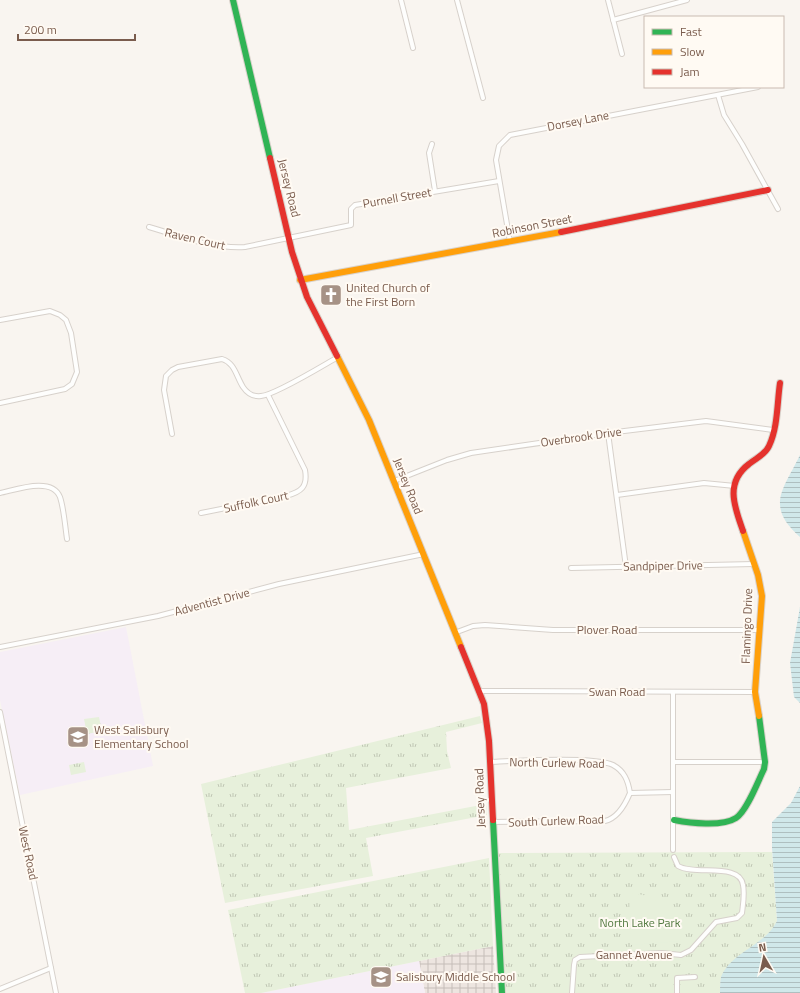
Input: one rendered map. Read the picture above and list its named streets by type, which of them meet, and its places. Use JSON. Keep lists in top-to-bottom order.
{
  "streets": {
    "street": [
      "Dorsey Lane",
      "Jersey Road",
      "Purnell Street",
      "Robinson Street",
      "Raven Court",
      "Overbrook Drive",
      "Suffolk Court",
      "Sandpiper Drive",
      "Adventist Drive",
      "Flamingo Drive",
      "Plover Road",
      "Swan Road",
      "North Curlew Road",
      "South Curlew Road",
      "West Road",
      "Gannet Avenue"
    ]
  },
  "crossings": [
    ["Dorsey Lane", "Purnell Street"],
    ["Dorsey Lane", "Robinson Street"],
    ["Jersey Road", "Purnell Street"],
    ["Jersey Road", "Robinson Street"],
    ["Jersey Road", "Raven Court"],
    ["Jersey Road", "Overbrook Drive"],
    ["Jersey Road", "Adventist Drive"],
    ["Jersey Road", "Plover Road"],
    ["Jersey Road", "Swan Road"],
    ["Jersey Road", "North Curlew Road"],
    ["Jersey Road", "South Curlew Road"],
    ["Purnell Street", "Raven Court"],
    ["Overbrook Drive", "Flamingo Drive"],
    ["Sandpiper Drive", "Flamingo Drive"],
    ["Flamingo Drive", "Plover Road"],
    ["Flamingo Drive", "Swan Road"],
    ["North Curlew Road", "South Curlew Road"]
  ],
  "parks": ["North Lake Park"],
  "places": {
    "church": ["United Church of the First Born"],
    "school or university": ["West Salisbury Elementary School", "Salisbury Middle School"]
  },
  "legend": ["Fast", "Slow", "Jam"],
  "scale_bar": "200 m",
  "north": "top"
}
